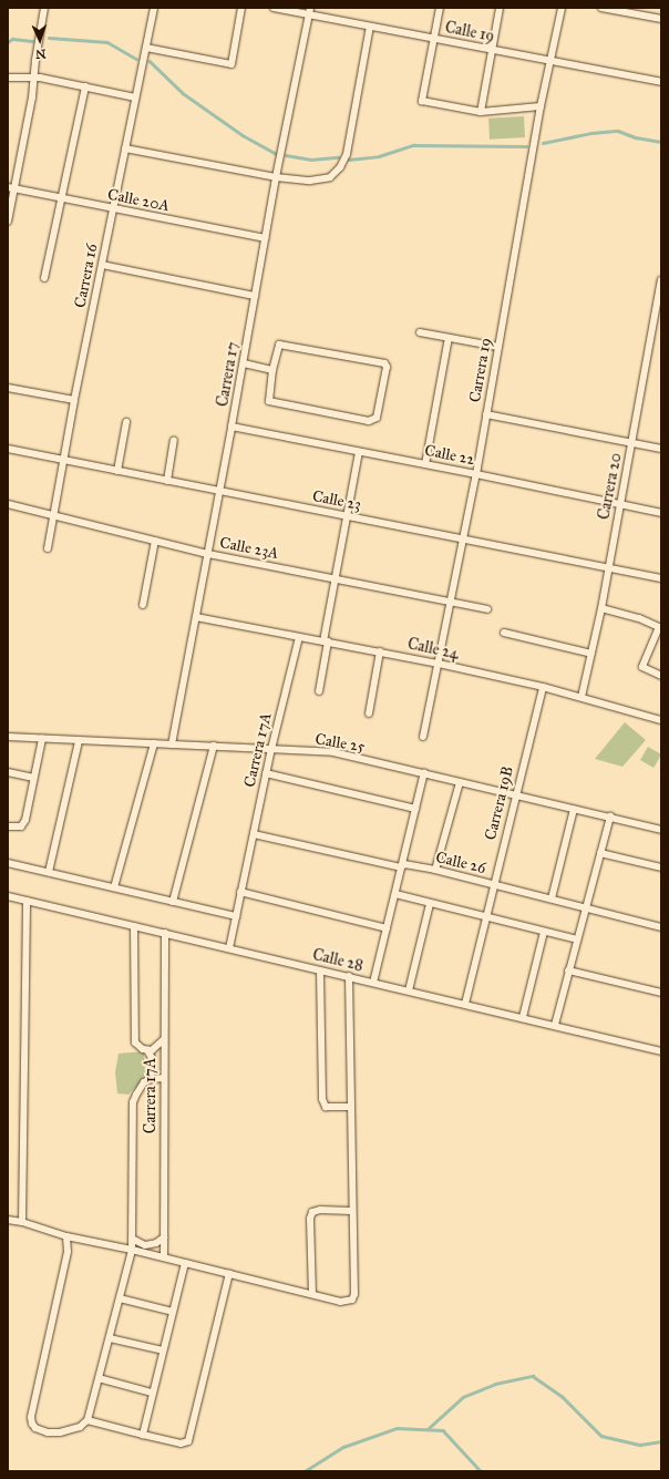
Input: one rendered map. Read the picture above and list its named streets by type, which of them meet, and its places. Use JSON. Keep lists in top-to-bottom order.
{
  "streets": {
    "street": [
      "Calle 19",
      "Calle 20A",
      "Carrera 16",
      "Carrera 19",
      "Carrera 17",
      "Calle 22",
      "Carrera 20",
      "Calle 23",
      "Calle 23A",
      "Calle 24",
      "Calle 25",
      "Carrera 17A",
      "Carrera 19B",
      "Calle 26",
      "Calle 28"
    ]
  },
  "crossings": [
    ["Calle 19", "Carrera 19"],
    ["Calle 19", "Carrera 17"],
    ["Calle 20A", "Carrera 16"],
    ["Calle 20A", "Carrera 17"],
    ["Carrera 16", "Calle 23"],
    ["Carrera 16", "Calle 23A"],
    ["Carrera 19", "Calle 22"],
    ["Carrera 19", "Calle 23"],
    ["Carrera 19", "Calle 23A"],
    ["Carrera 19", "Calle 24"],
    ["Carrera 17", "Calle 22"],
    ["Carrera 17", "Calle 23"],
    ["Carrera 17", "Calle 23A"],
    ["Carrera 17", "Calle 24"],
    ["Carrera 17", "Calle 25"],
    ["Calle 22", "Carrera 20"],
    ["Carrera 20", "Calle 23"],
    ["Carrera 20", "Calle 24"],
    ["Calle 24", "Carrera 17A"],
    ["Calle 24", "Carrera 19B"],
    ["Calle 25", "Carrera 17A"],
    ["Calle 25", "Carrera 19B"],
    ["Carrera 17A", "Calle 26"],
    ["Carrera 17A", "Calle 28"],
    ["Carrera 19B", "Calle 26"],
    ["Carrera 19B", "Calle 28"]
  ],
  "north": "bottom"
}
